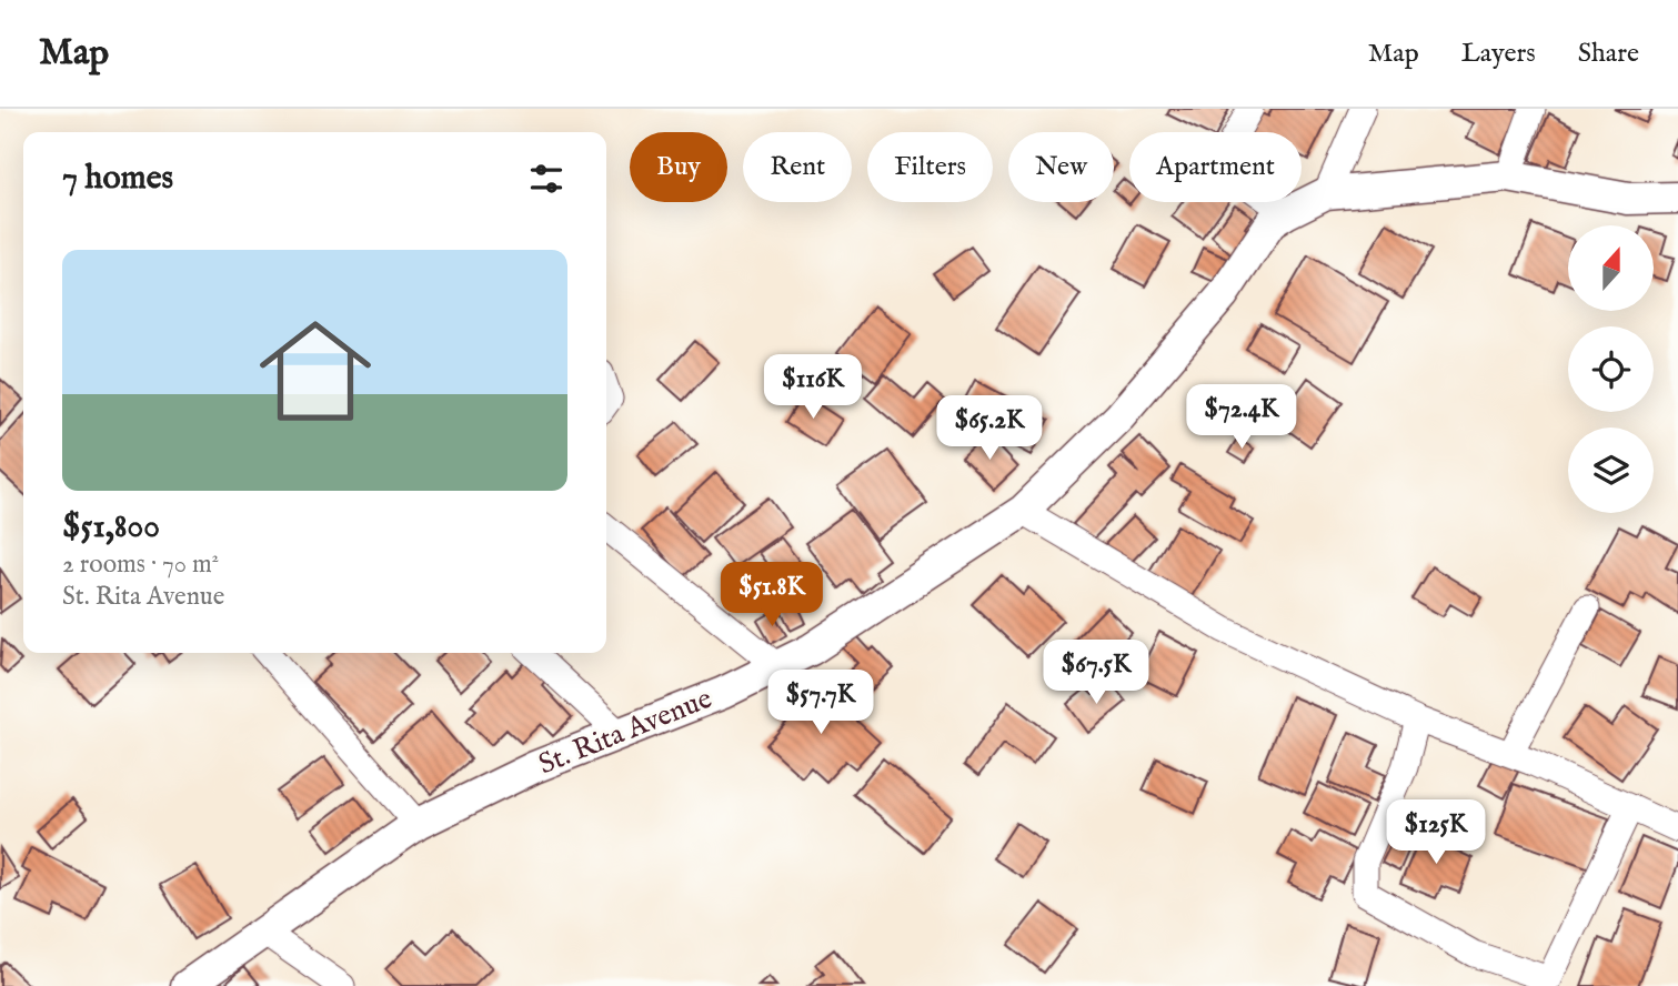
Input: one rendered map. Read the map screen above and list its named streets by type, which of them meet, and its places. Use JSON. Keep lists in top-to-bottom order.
{
  "streets": {
    "street": ["St. Rita Avenue"]
  },
  "north": "top",
  "page": {
    "header": "Map",
    "nav": ["Map", "Layers", "Share"],
    "chip": [
      "Buy",
      "Rent",
      "Filters",
      "New",
      "Apartment"
    ],
    "heading": "7 homes",
    "list": [
      {
        "name": "$51,800",
        "note": "2 rooms · 70 m² · St. Rita Avenue"
      }
    ],
    "price": [
      "$116K",
      "$72.4K",
      "$65.2K",
      "$51.8K",
      "$67.5K",
      "$57.7K",
      "$125K"
    ]
  }
}
